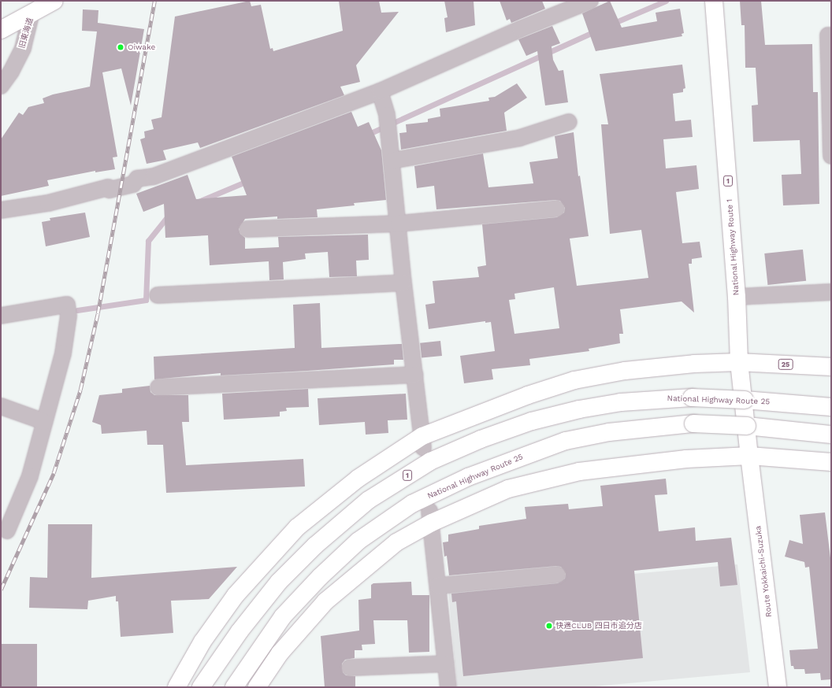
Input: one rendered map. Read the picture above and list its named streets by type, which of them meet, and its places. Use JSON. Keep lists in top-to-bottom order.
{
  "streets": {
    "main road": [
      "1",
      "National Highway Route 1",
      "25",
      "National Highway Route 25",
      "Route Yokkaichi-Suzuka"
    ],
    "street": ["旧東海道"]
  },
  "crossings": [
    ["National Highway Route 1", "25"],
    ["National Highway Route 1", "Route Yokkaichi-Suzuka"]
  ],
  "places": ["Oiwake", "快適CLUB 四日市追分店"]
}
